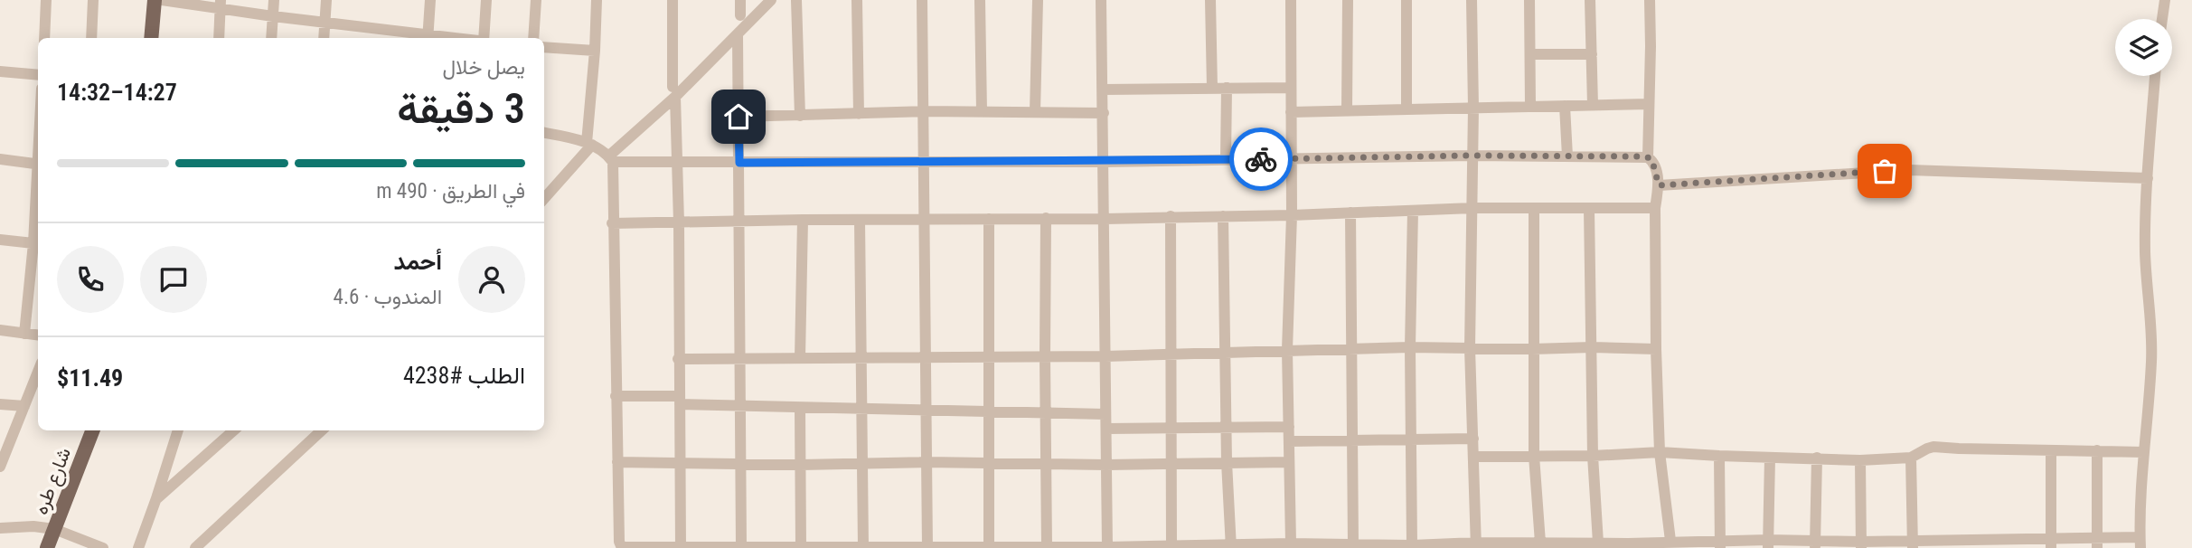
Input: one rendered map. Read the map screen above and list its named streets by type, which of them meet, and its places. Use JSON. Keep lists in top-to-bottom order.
{
  "streets": {
    "main road": ["شارع طره"]
  },
  "page": {
    "heading": ["3 دقيقة", "يصل خلال", "14:27–14:32"],
    "panel": [
      "أحمد",
      "المندوب · 4.6",
      "الطلب #4238",
      "$11.49"
    ],
    "bar": "في الطريق · 490 m"
  }
}
